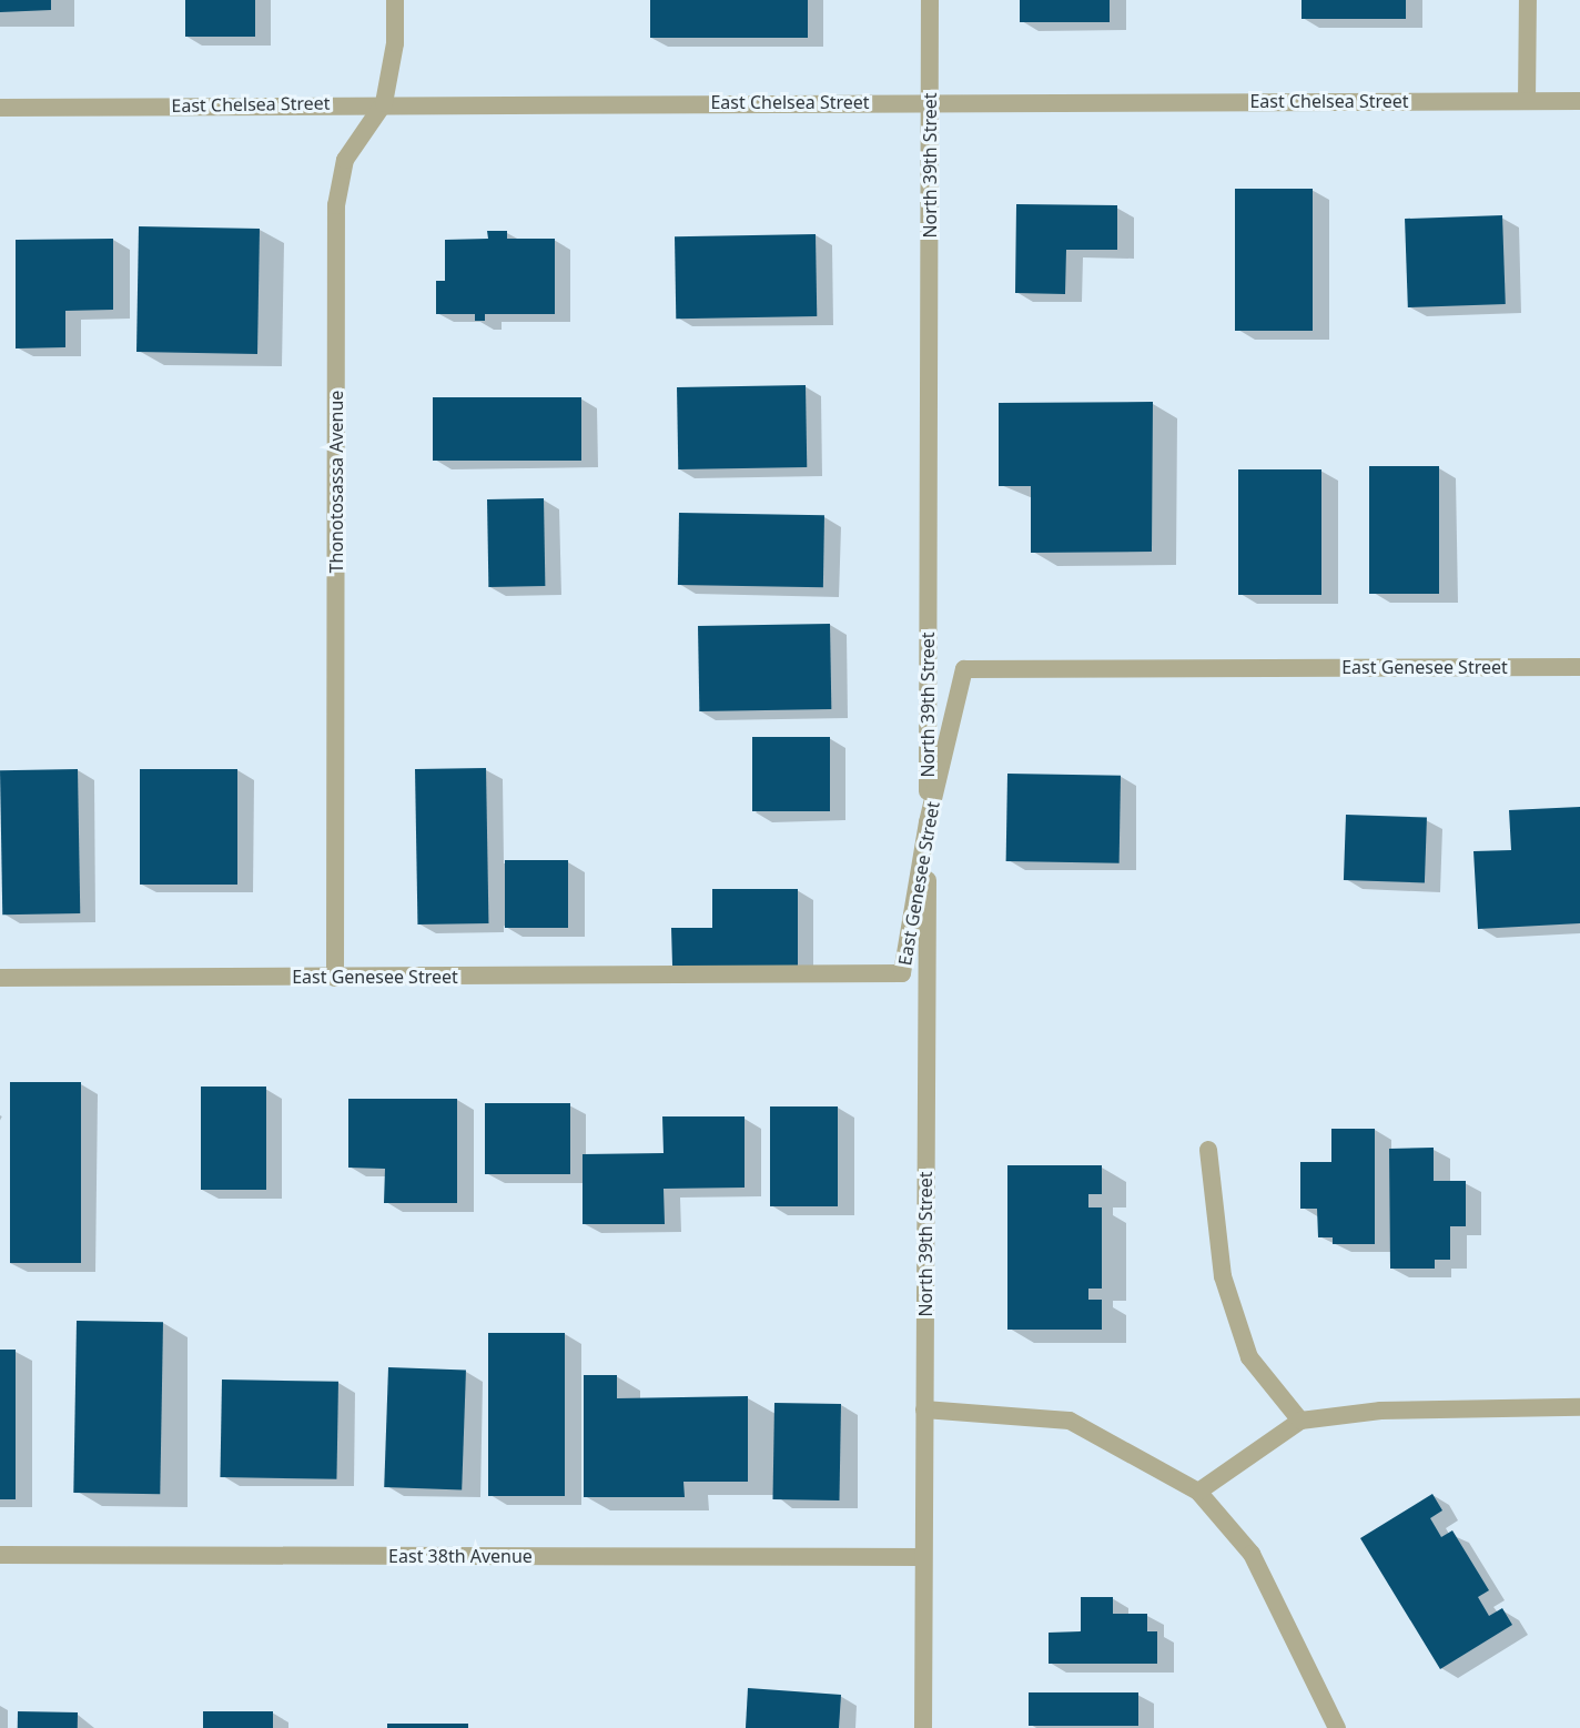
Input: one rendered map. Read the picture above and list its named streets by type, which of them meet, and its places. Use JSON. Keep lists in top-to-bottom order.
{
  "streets": {
    "street": [
      "East Chelsea Street",
      "North 39th Street",
      "Thonotosassa Avenue",
      "East Genesee Street",
      "East 38th Avenue"
    ]
  },
  "crossings": [
    ["East Chelsea Street", "North 39th Street"],
    ["East Chelsea Street", "Thonotosassa Avenue"],
    ["North 39th Street", "East Genesee Street"],
    ["North 39th Street", "East 38th Avenue"],
    ["Thonotosassa Avenue", "East Genesee Street"]
  ]
}
